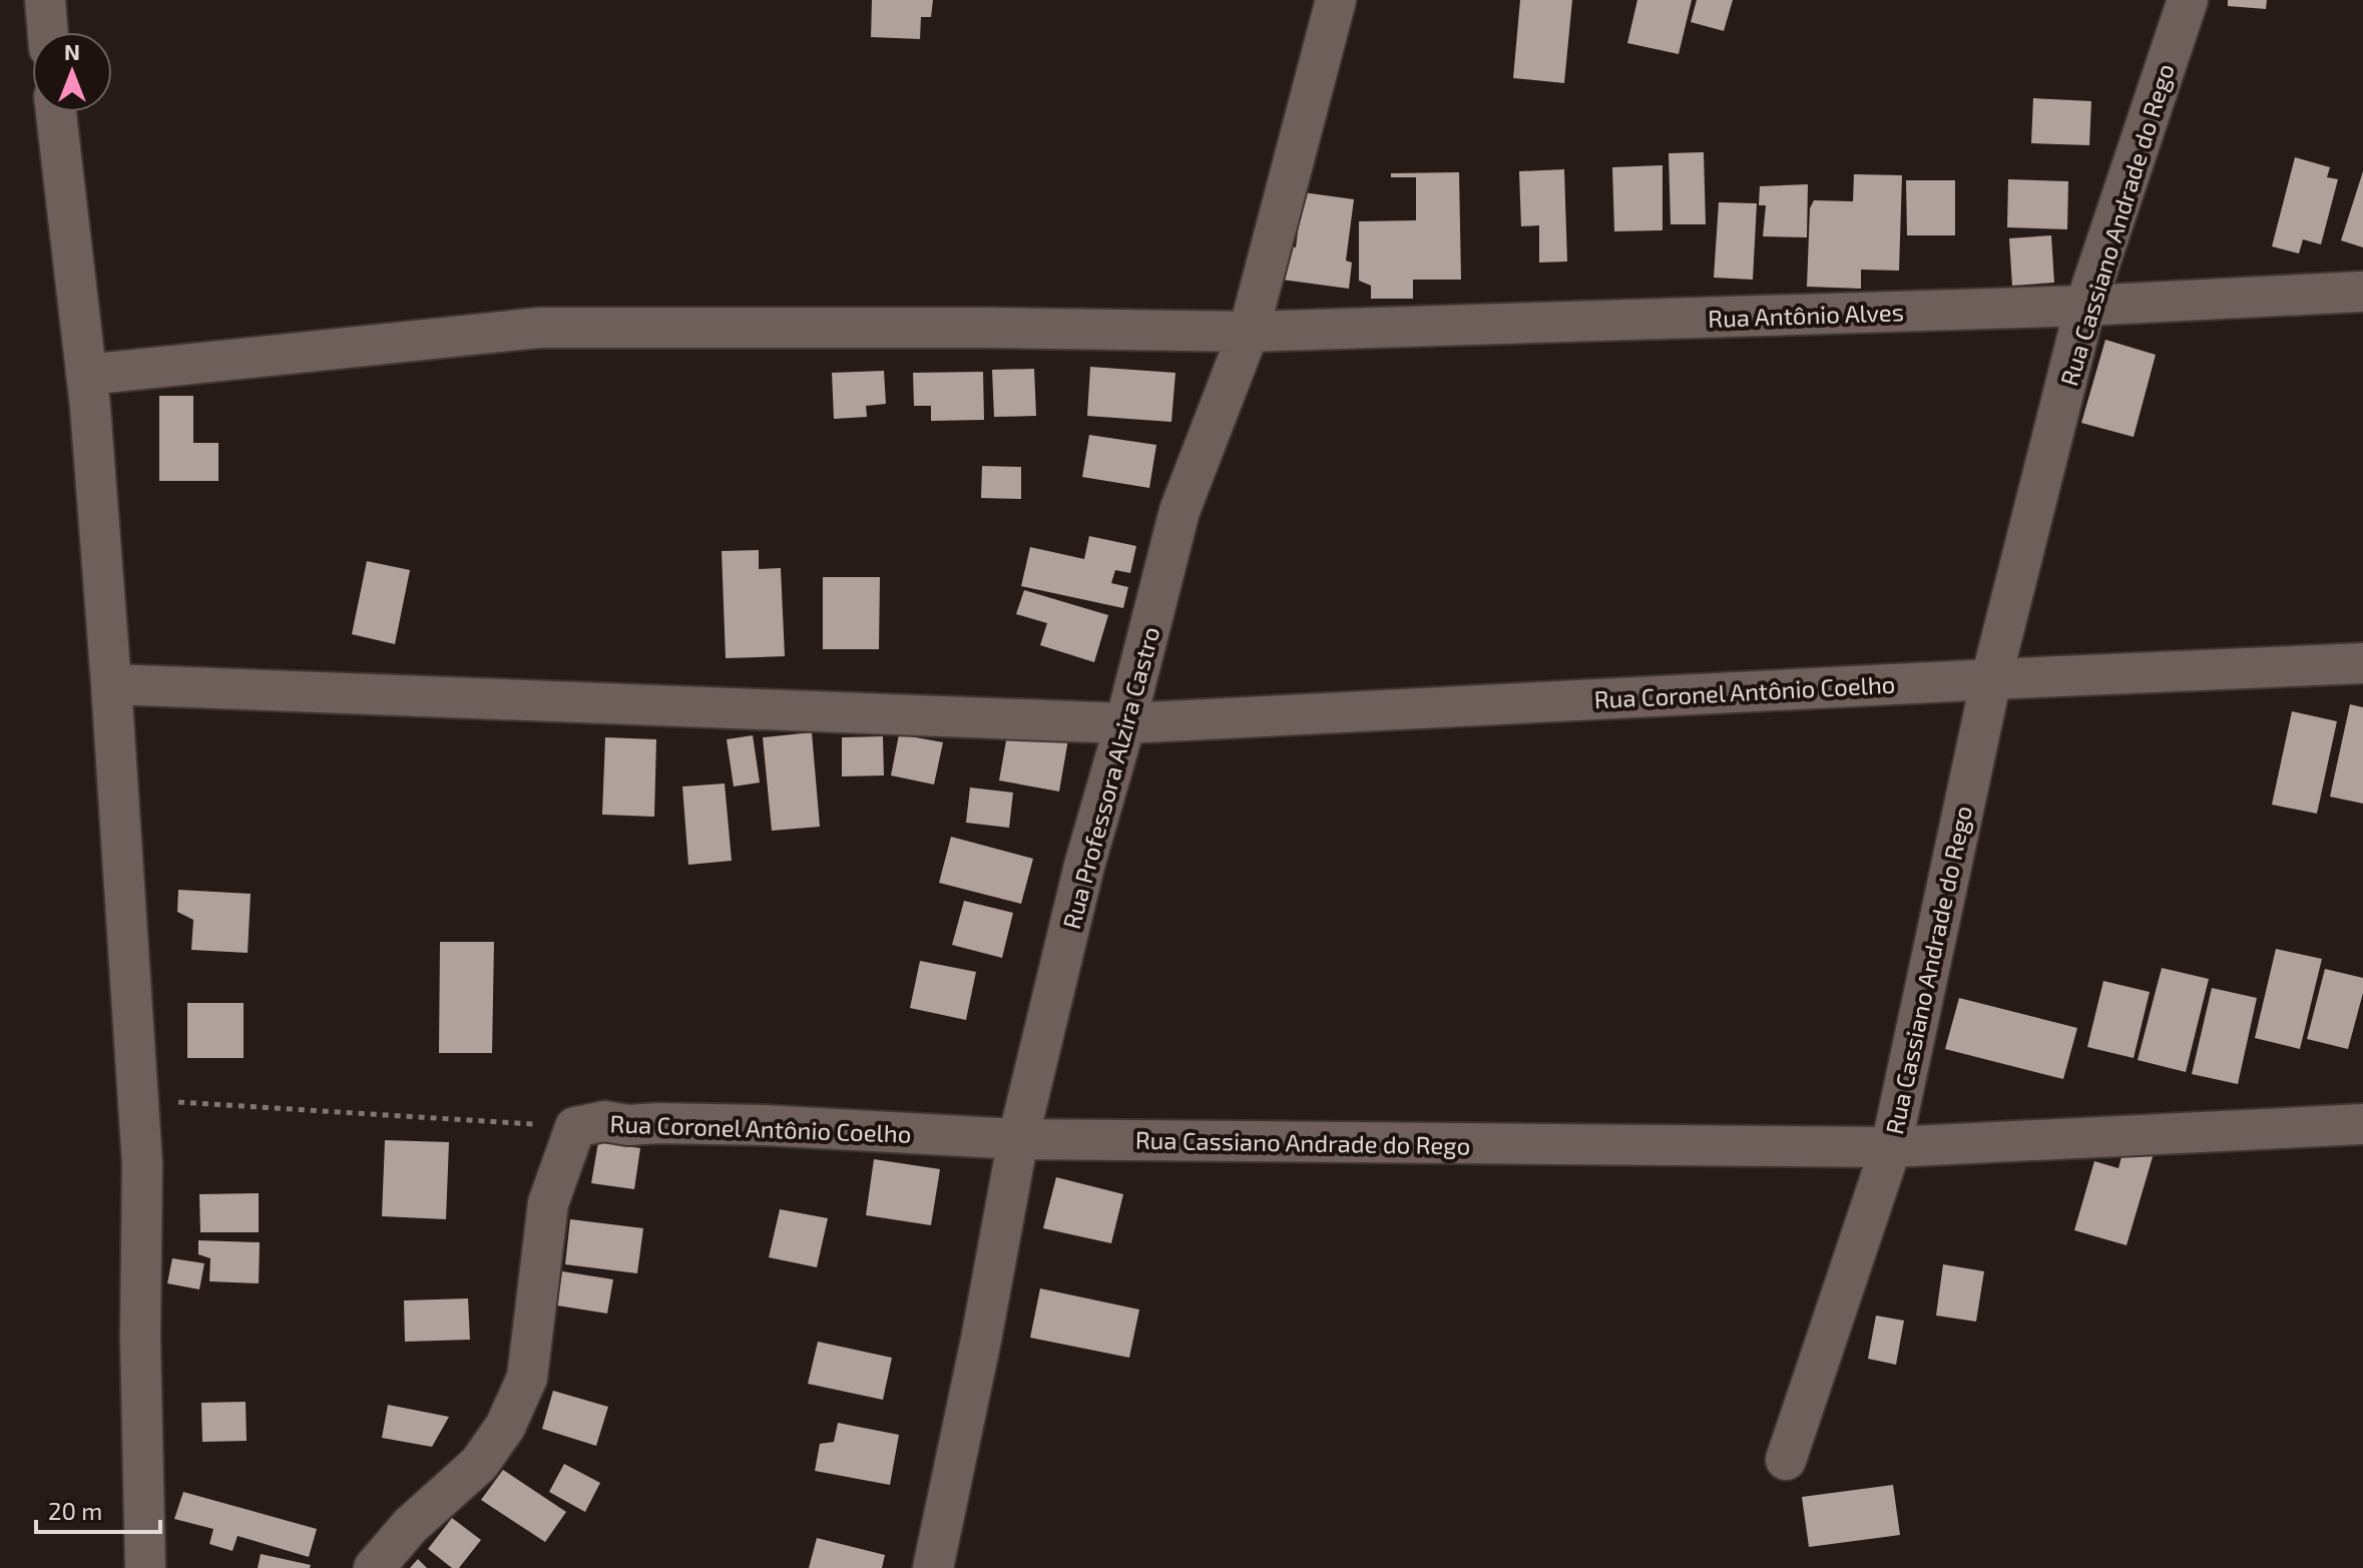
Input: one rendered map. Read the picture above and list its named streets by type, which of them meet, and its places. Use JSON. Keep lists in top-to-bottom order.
{
  "streets": {
    "street": [
      "Rua Cassiano Andrade do Rego",
      "Rua Antônio Alves",
      "Rua Coronel Antônio Coelho",
      "Rua Professora Alzira Castro"
    ]
  },
  "crossings": [
    ["Rua Cassiano Andrade do Rego", "Rua Antônio Alves"],
    ["Rua Cassiano Andrade do Rego", "Rua Coronel Antônio Coelho"],
    ["Rua Cassiano Andrade do Rego", "Rua Professora Alzira Castro"],
    ["Rua Antônio Alves", "Rua Professora Alzira Castro"],
    ["Rua Coronel Antônio Coelho", "Rua Professora Alzira Castro"]
  ],
  "scale_bar": "20 m",
  "north": "top"
}
